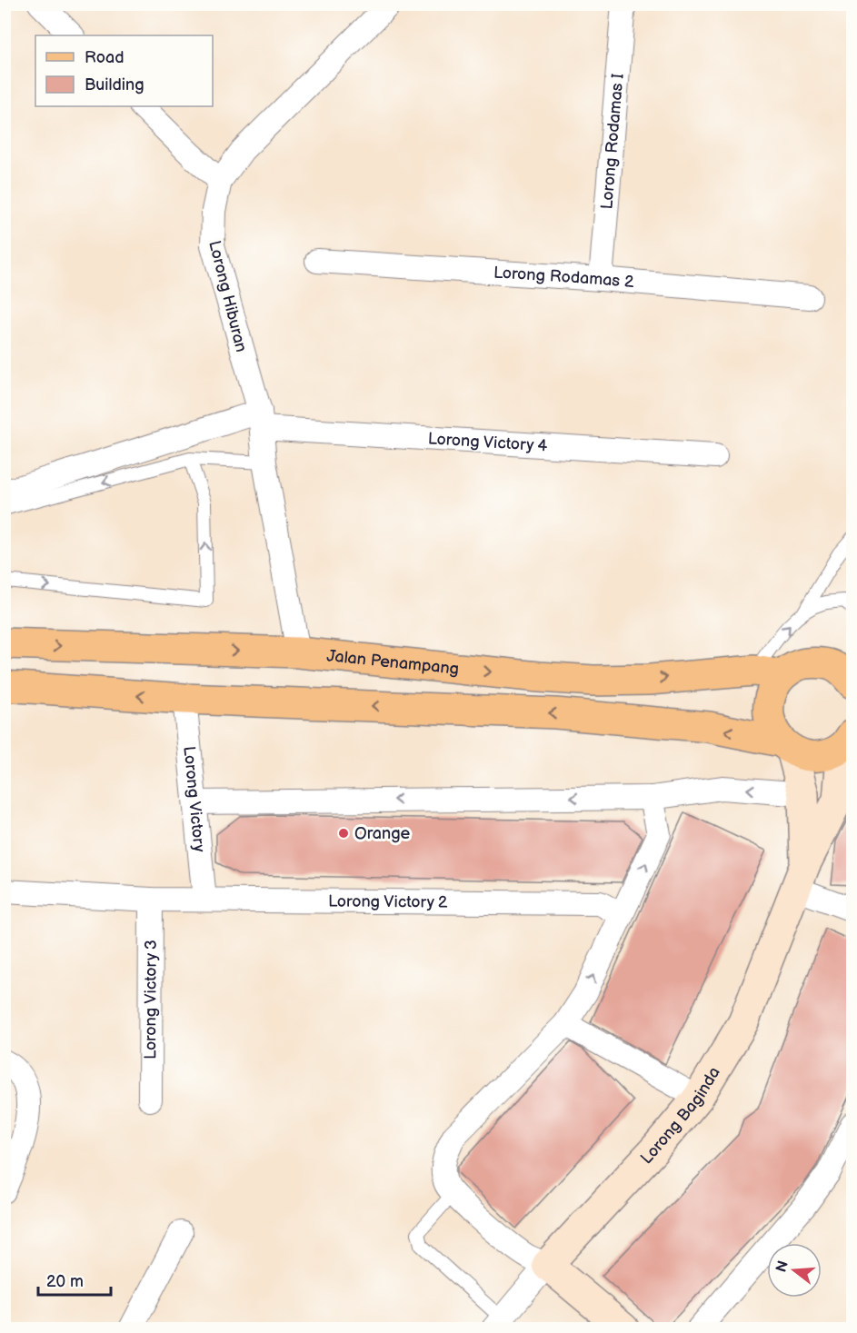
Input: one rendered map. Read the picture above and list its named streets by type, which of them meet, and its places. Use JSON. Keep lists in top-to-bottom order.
{
  "streets": {
    "main road": ["Jalan Penampang"],
    "street": [
      "Lorong Rodamas I",
      "Lorong Rodamas 2",
      "Lorong Hiburan",
      "Lorong Victory 4",
      "Lorong Victory",
      "Lorong Victory 2",
      "Lorong Victory 3",
      "Lorong Baginda"
    ]
  },
  "crossings": [
    ["Lorong Rodamas I", "Lorong Rodamas 2"],
    ["Lorong Hiburan", "Lorong Victory 4"],
    ["Lorong Hiburan", "Jalan Penampang"],
    ["Lorong Victory", "Lorong Victory 2"],
    ["Lorong Victory 2", "Lorong Victory 3"]
  ],
  "places": ["Orange"],
  "legend": ["Road", "Building"],
  "scale_bar": "20 m",
  "north": "left"
}
